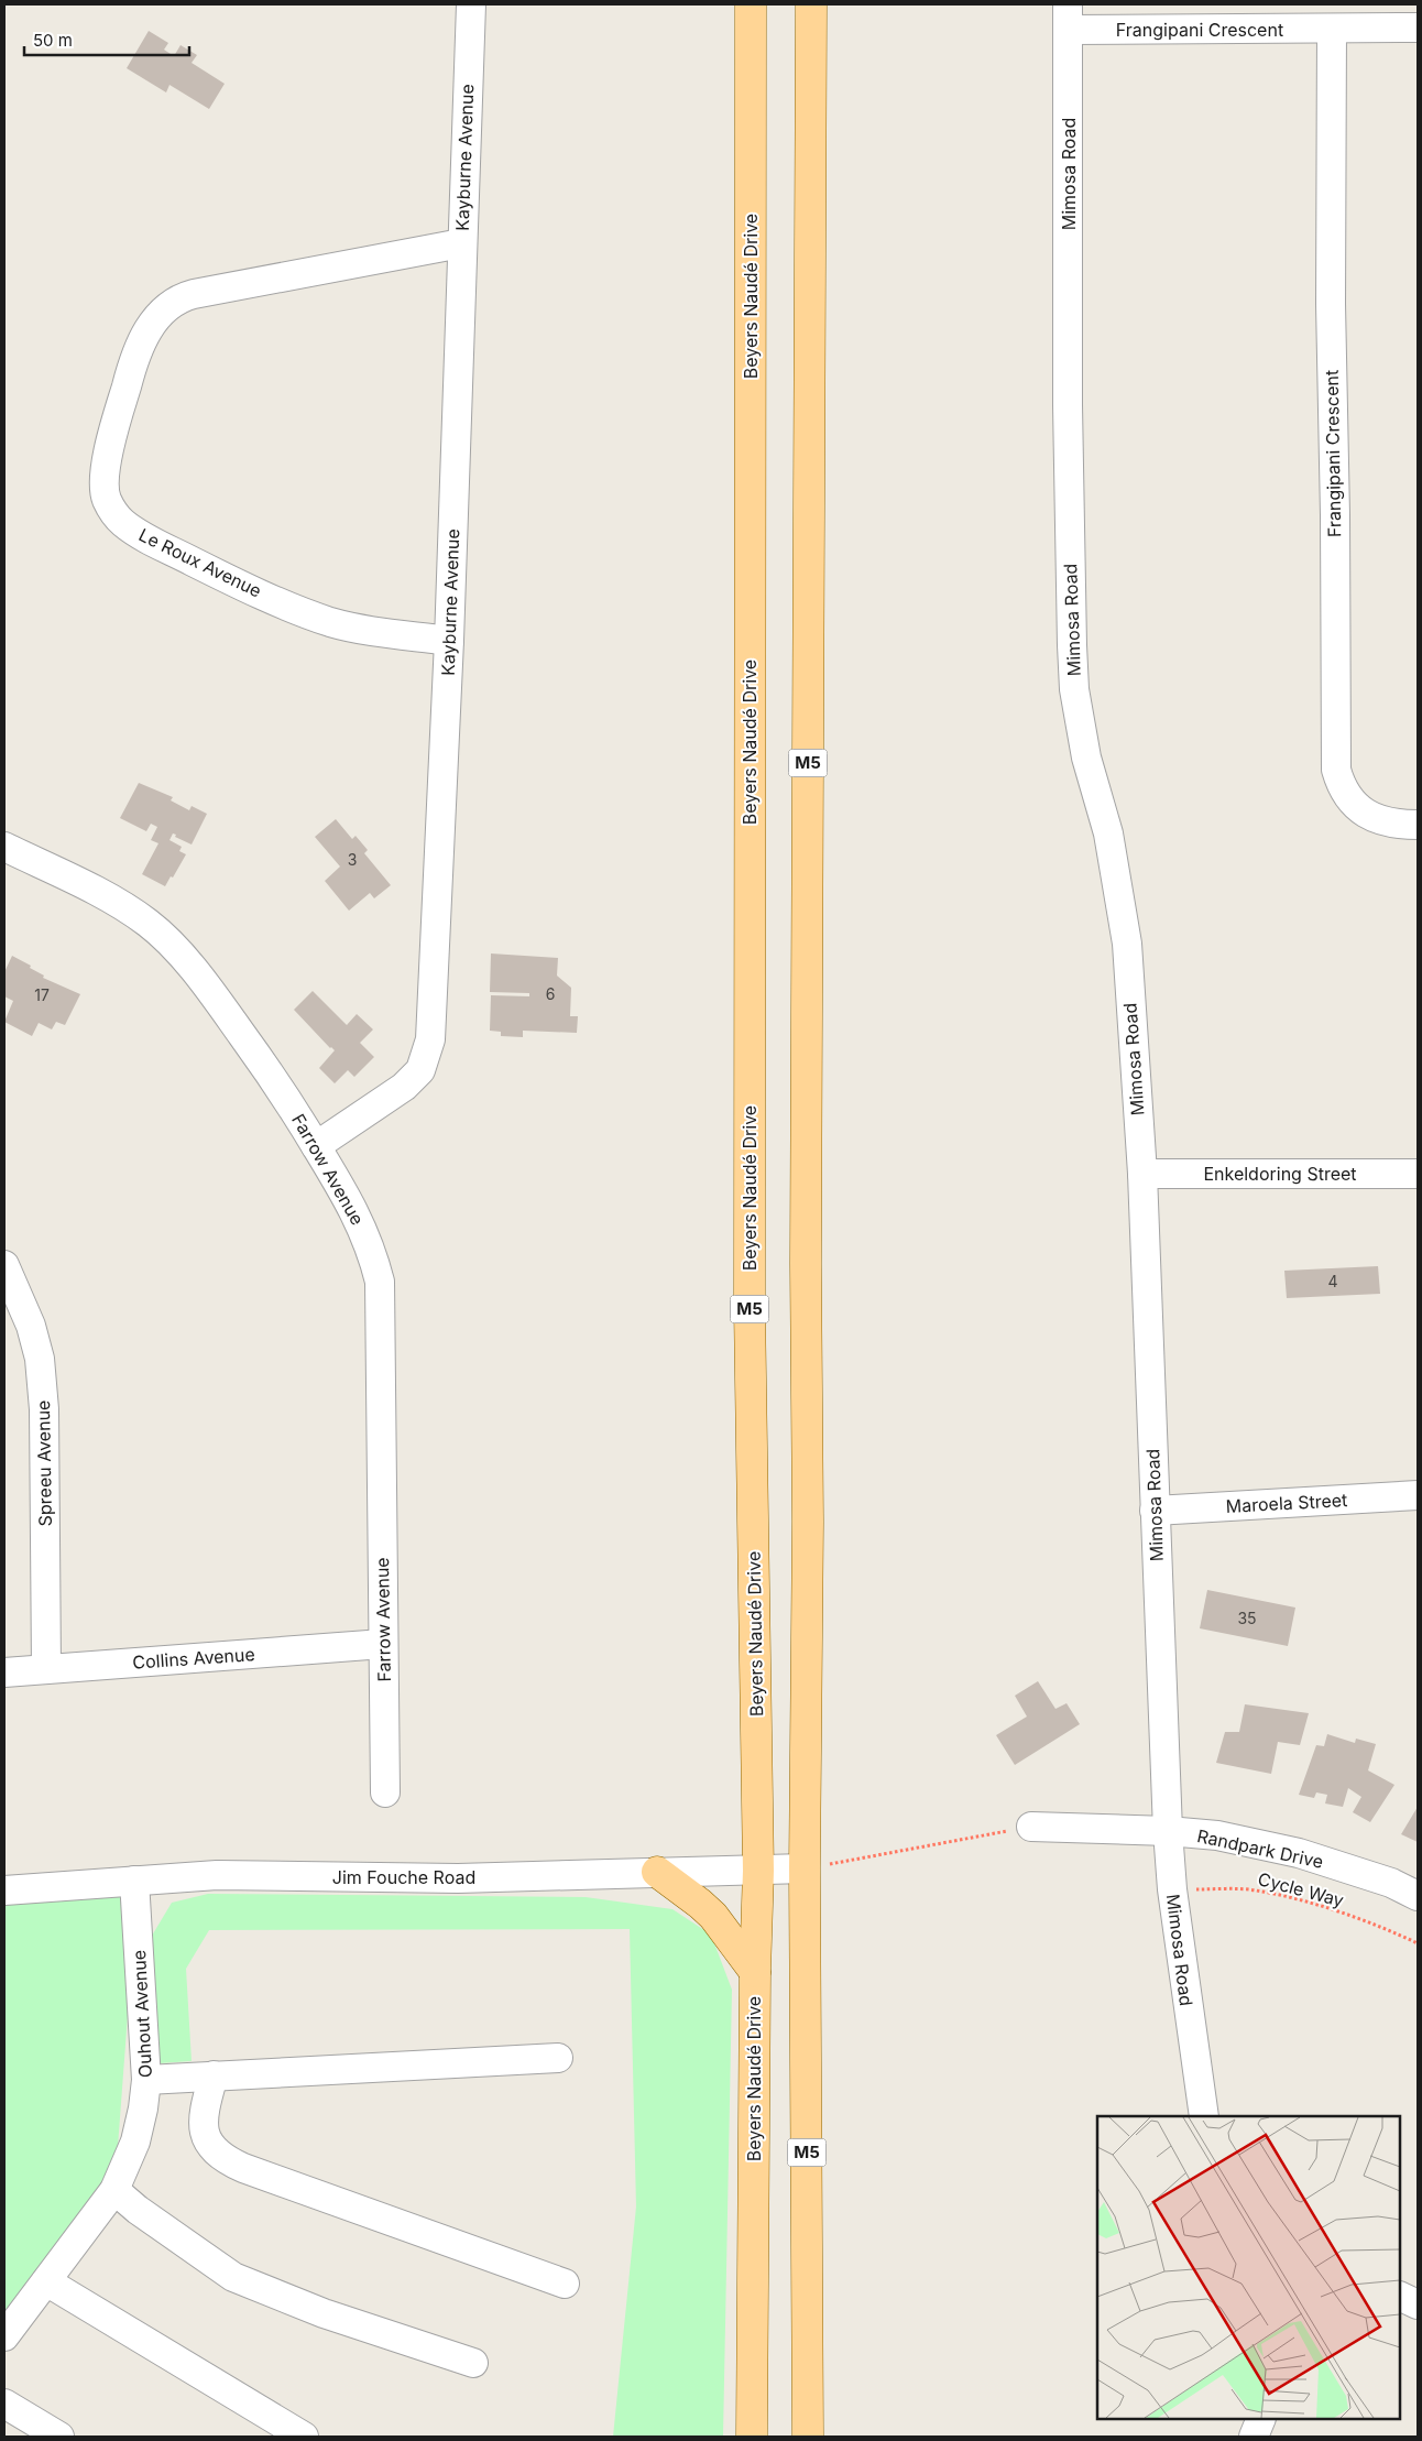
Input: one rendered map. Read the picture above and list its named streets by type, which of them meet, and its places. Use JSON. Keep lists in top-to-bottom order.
{
  "streets": {
    "main road": ["Beyers Naudé Drive", "M5"],
    "street": [
      "Frangipani Crescent",
      "Kayburne Avenue",
      "Mimosa Road",
      "Le Roux Avenue",
      "Farrow Avenue",
      "Enkeldoring Street",
      "Spreeu Avenue",
      "Maroela Street",
      "Collins Avenue",
      "Randpark Drive",
      "Jim Fouche Road",
      "Ouhout Avenue"
    ],
    "path": ["Cycle Way"]
  },
  "crossings": [
    ["Frangipani Crescent", "Mimosa Road"],
    ["Kayburne Avenue", "Le Roux Avenue"],
    ["Kayburne Avenue", "Farrow Avenue"],
    ["Mimosa Road", "Enkeldoring Street"],
    ["Mimosa Road", "Maroela Street"],
    ["Mimosa Road", "Randpark Drive"],
    ["Mimosa Road", "Cycle Way"],
    ["Beyers Naudé Drive", "Jim Fouche Road"],
    ["M5", "Jim Fouche Road"],
    ["Farrow Avenue", "Collins Avenue"],
    ["Spreeu Avenue", "Collins Avenue"],
    ["Jim Fouche Road", "Ouhout Avenue"]
  ],
  "house_numbers": [
    "3",
    "6",
    "17",
    "4",
    "35"
  ],
  "scale_bar": "50 m"
}
